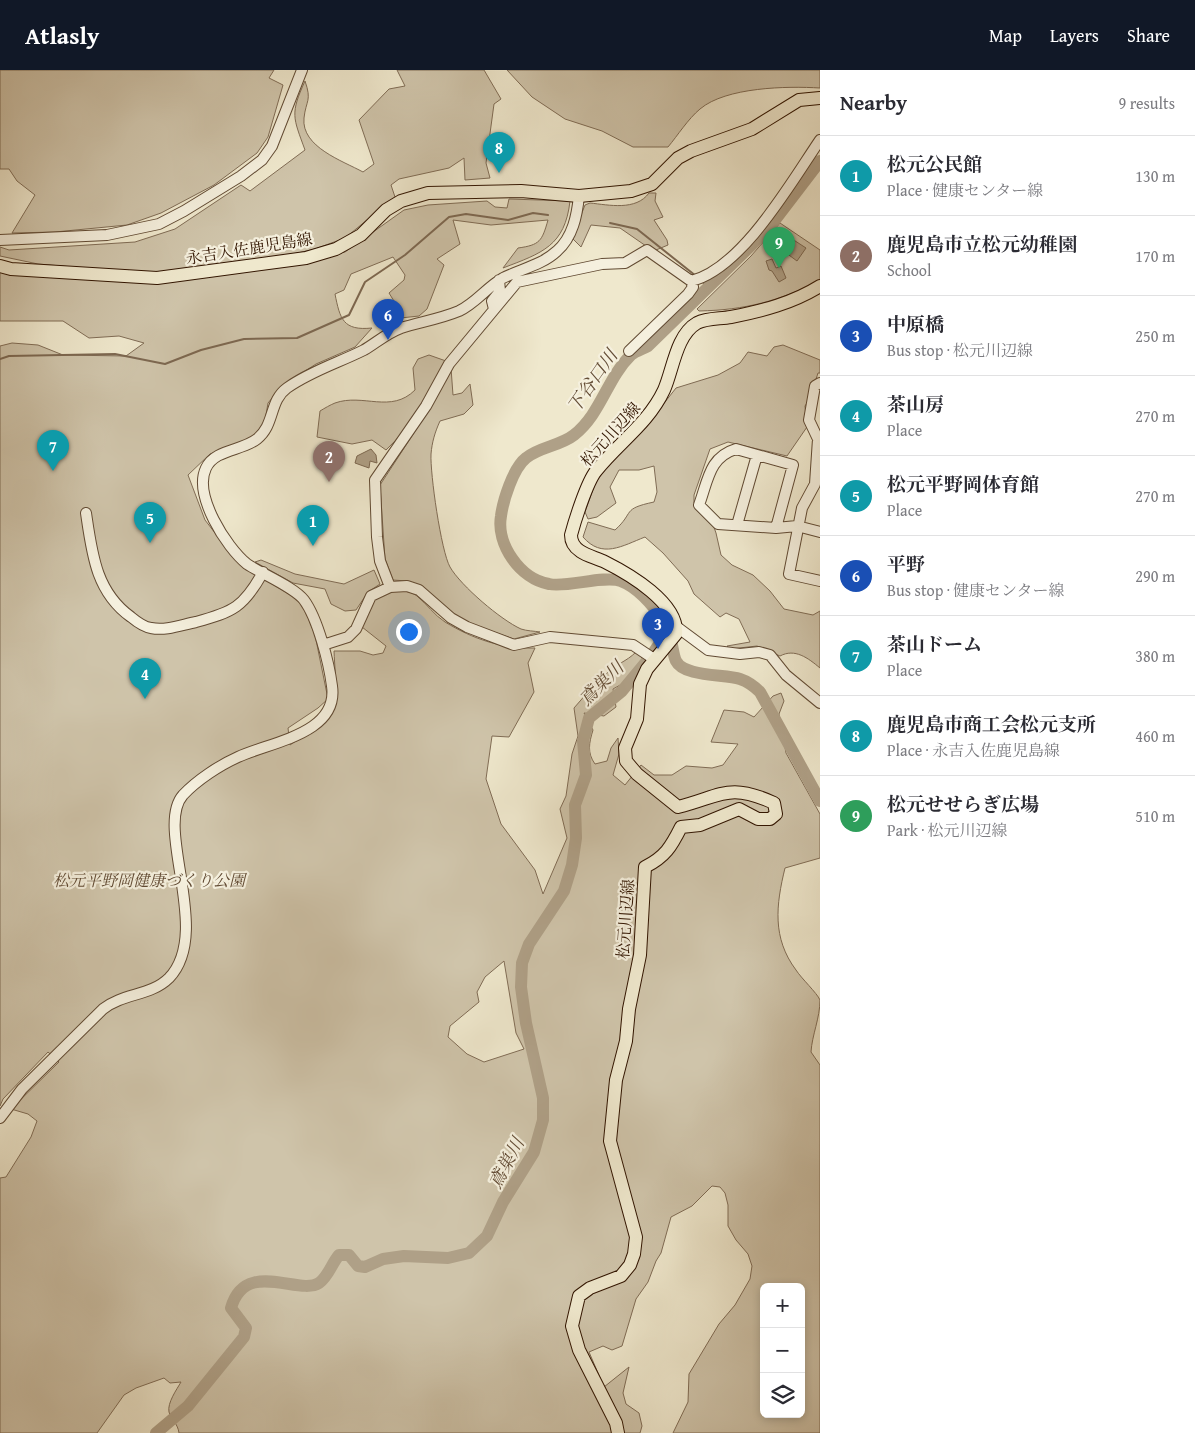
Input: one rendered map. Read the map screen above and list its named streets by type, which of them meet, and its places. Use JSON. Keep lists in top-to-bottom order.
{
  "streets": {
    "main road": ["永吉入佐鹿児島線", "松元川辺線"]
  },
  "water": ["下谷口川", "鳶巣川"],
  "parks": ["松元平野岡健康づくり公園"],
  "page": {
    "header": "Atlasly",
    "nav": ["Map", "Layers", "Share"],
    "heading": ["Nearby", "9 results"],
    "pins": [
      "8",
      "9",
      "6",
      "7",
      "2",
      "5",
      "1",
      "3",
      "4"
    ],
    "list": [
      {
        "mark": "1",
        "name": "松元公民館",
        "note": "Place · 健康センター線",
        "value": "130 m"
      },
      {
        "mark": "2",
        "name": "鹿児島市立松元幼稚園",
        "note": "School",
        "value": "170 m"
      },
      {
        "mark": "3",
        "name": "中原橋",
        "note": "Bus stop · 松元川辺線",
        "value": "250 m"
      },
      {
        "mark": "4",
        "name": "茶山房",
        "note": "Place",
        "value": "270 m"
      },
      {
        "mark": "5",
        "name": "松元平野岡体育館",
        "note": "Place",
        "value": "270 m"
      },
      {
        "mark": "6",
        "name": "平野",
        "note": "Bus stop · 健康センター線",
        "value": "290 m"
      },
      {
        "mark": "7",
        "name": "茶山ドーム",
        "note": "Place",
        "value": "380 m"
      },
      {
        "mark": "8",
        "name": "鹿児島市商工会松元支所",
        "note": "Place · 永吉入佐鹿児島線",
        "value": "460 m"
      },
      {
        "mark": "9",
        "name": "松元せせらぎ広場",
        "note": "Park · 松元川辺線",
        "value": "510 m"
      }
    ],
    "map_buttons": ["+", "−"]
  }
}
